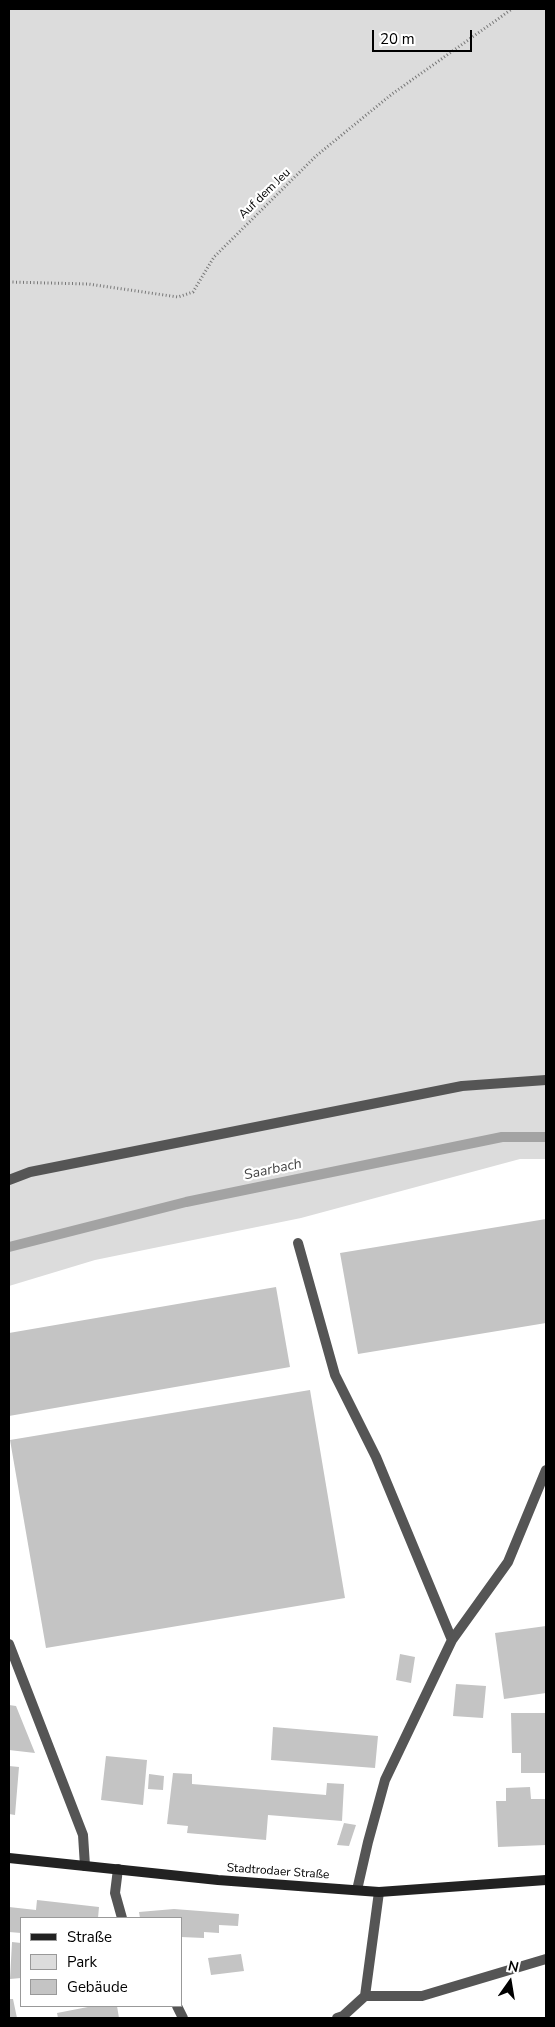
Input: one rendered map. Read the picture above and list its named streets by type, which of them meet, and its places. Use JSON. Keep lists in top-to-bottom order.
{
  "streets": {
    "main road": ["Stadtrodaer Straße"],
    "path": ["Auf dem Jeu"]
  },
  "water": ["Saarbach"],
  "legend": ["Straße", "Park", "Gebäude"],
  "scale_bar": "20 m",
  "north": "top"
}
